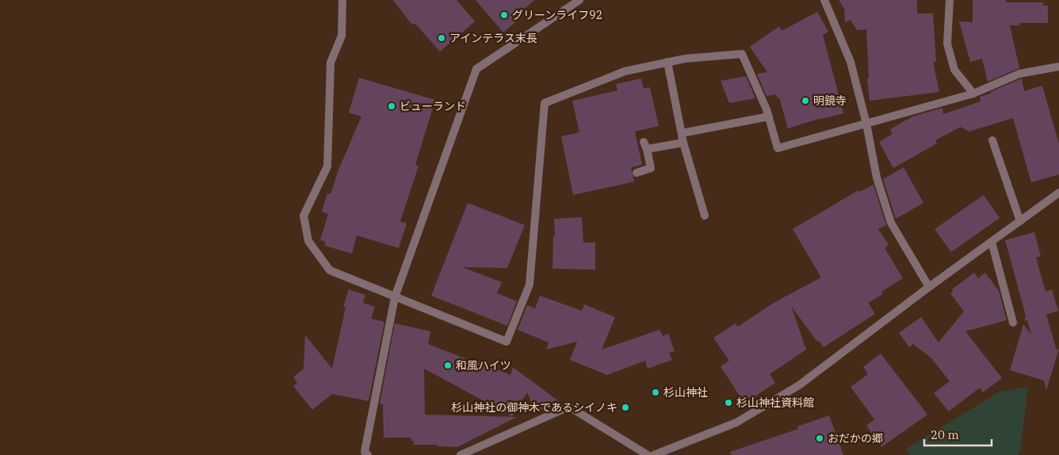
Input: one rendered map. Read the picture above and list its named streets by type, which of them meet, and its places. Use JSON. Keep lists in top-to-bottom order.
{
  "places": [
    "グリーンライフ92",
    "アインテラス末長",
    "明鏡寺",
    "ビューランド",
    "和風ハイツ",
    "杉山神社",
    "杉山神社資料館",
    "杉山神社の御神木であるシイノキ",
    "おだかの郷"
  ],
  "scale_bar": "20 m"
}
